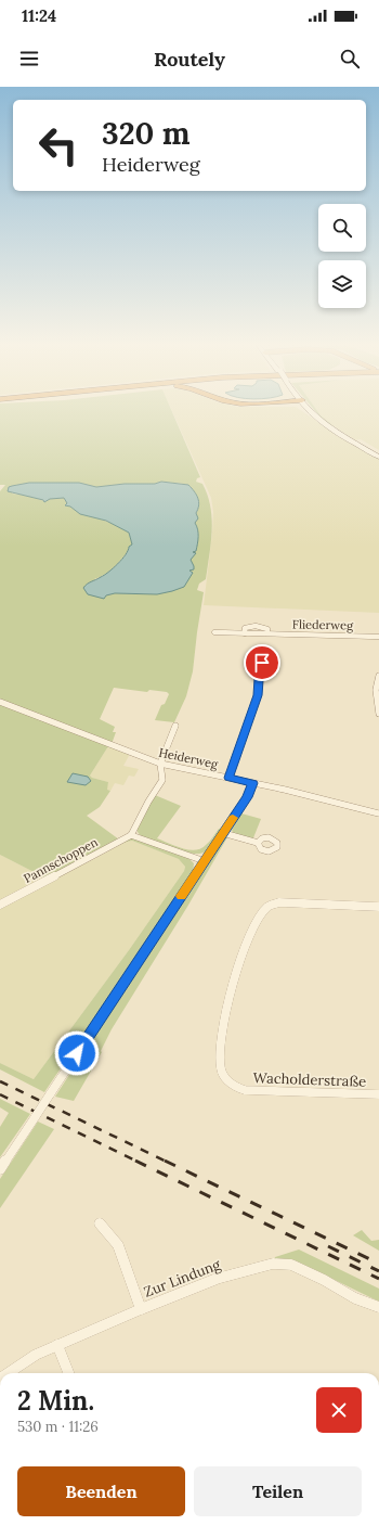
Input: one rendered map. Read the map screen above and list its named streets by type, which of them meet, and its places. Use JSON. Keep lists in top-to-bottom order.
{
  "streets": {
    "street": [
      "Fliederweg",
      "Heiderweg",
      "Pannschoppen",
      "Wacholderstraße",
      "Zur Lindung"
    ]
  },
  "page": {
    "status": "11:24",
    "header": "Routely",
    "turn": ["320 m", "Heiderweg"],
    "heading": ["2 Min.", "530 m · 11:26"],
    "buttons": ["Beenden", "Teilen"]
  }
}
